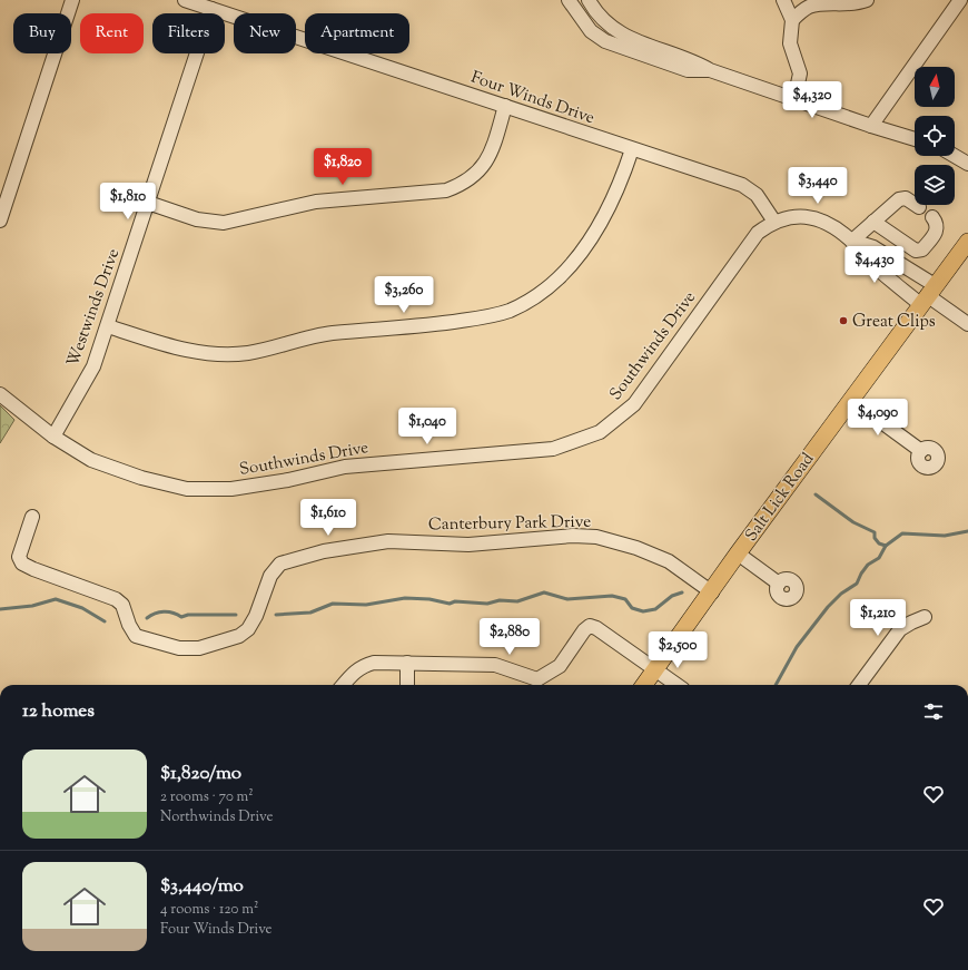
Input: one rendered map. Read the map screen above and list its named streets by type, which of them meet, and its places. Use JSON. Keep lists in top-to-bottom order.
{
  "streets": {
    "main road": ["Salt Lick Road"],
    "street": [
      "Four Winds Drive",
      "Westwinds Drive",
      "Southwinds Drive",
      "Canterbury Park Drive"
    ]
  },
  "crossings": [
    ["Four Winds Drive", "Westwinds Drive"],
    ["Four Winds Drive", "Southwinds Drive"],
    ["Westwinds Drive", "Southwinds Drive"],
    ["Salt Lick Road", "Canterbury Park Drive"]
  ],
  "places": ["Great Clips"],
  "north": "top",
  "page": {
    "chip": [
      "Buy",
      "Rent",
      "Filters",
      "New",
      "Apartment"
    ],
    "price": [
      "$4,320",
      "$1,820",
      "$3,440",
      "$1,810",
      "$4,430",
      "$3,260",
      "$4,090",
      "$1,040",
      "$1,610",
      "$1,210",
      "$2,880",
      "$2,500"
    ],
    "heading": "12 homes",
    "list": [
      {
        "name": "$1,820/mo",
        "note": "2 rooms · 70 m² · Northwinds Drive"
      },
      {
        "name": "$3,440/mo",
        "note": "4 rooms · 120 m² · Four Winds Drive"
      }
    ]
  }
}
